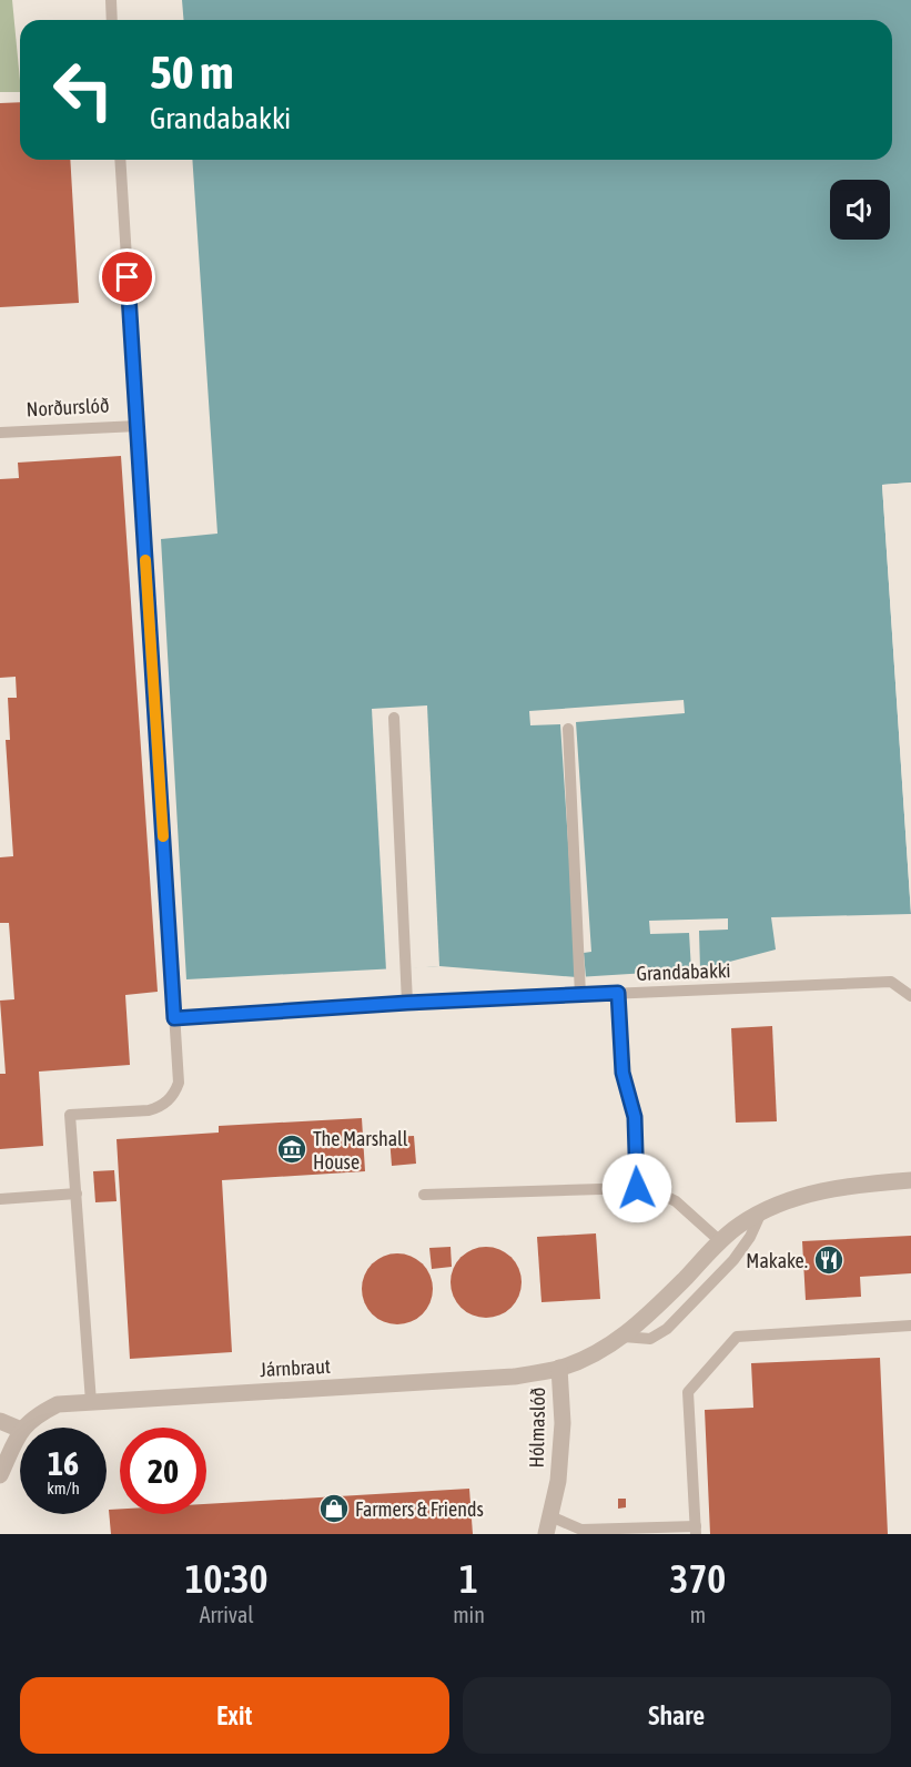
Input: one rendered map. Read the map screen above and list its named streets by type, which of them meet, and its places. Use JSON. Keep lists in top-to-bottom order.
{
  "streets": {
    "street": ["Járnbraut", "Hólmaslóð"],
    "lane": ["Norðurslóð", "Grandabakki"]
  },
  "crossings": [
    ["Járnbraut", "Hólmaslóð"]
  ],
  "places": {
    "museum": ["The Marshall House"],
    "restaurant": ["Makake."],
    "shop": ["Farmers & Friends"]
  },
  "page": {
    "turn": ["50 m", "Grandabakki"],
    "speed": "16 km/h",
    "limit": "20",
    "eta": [
      "10:30",
      "Arrival",
      "1",
      "min",
      "370",
      "m"
    ],
    "buttons": ["Exit", "Share"]
  }
}
